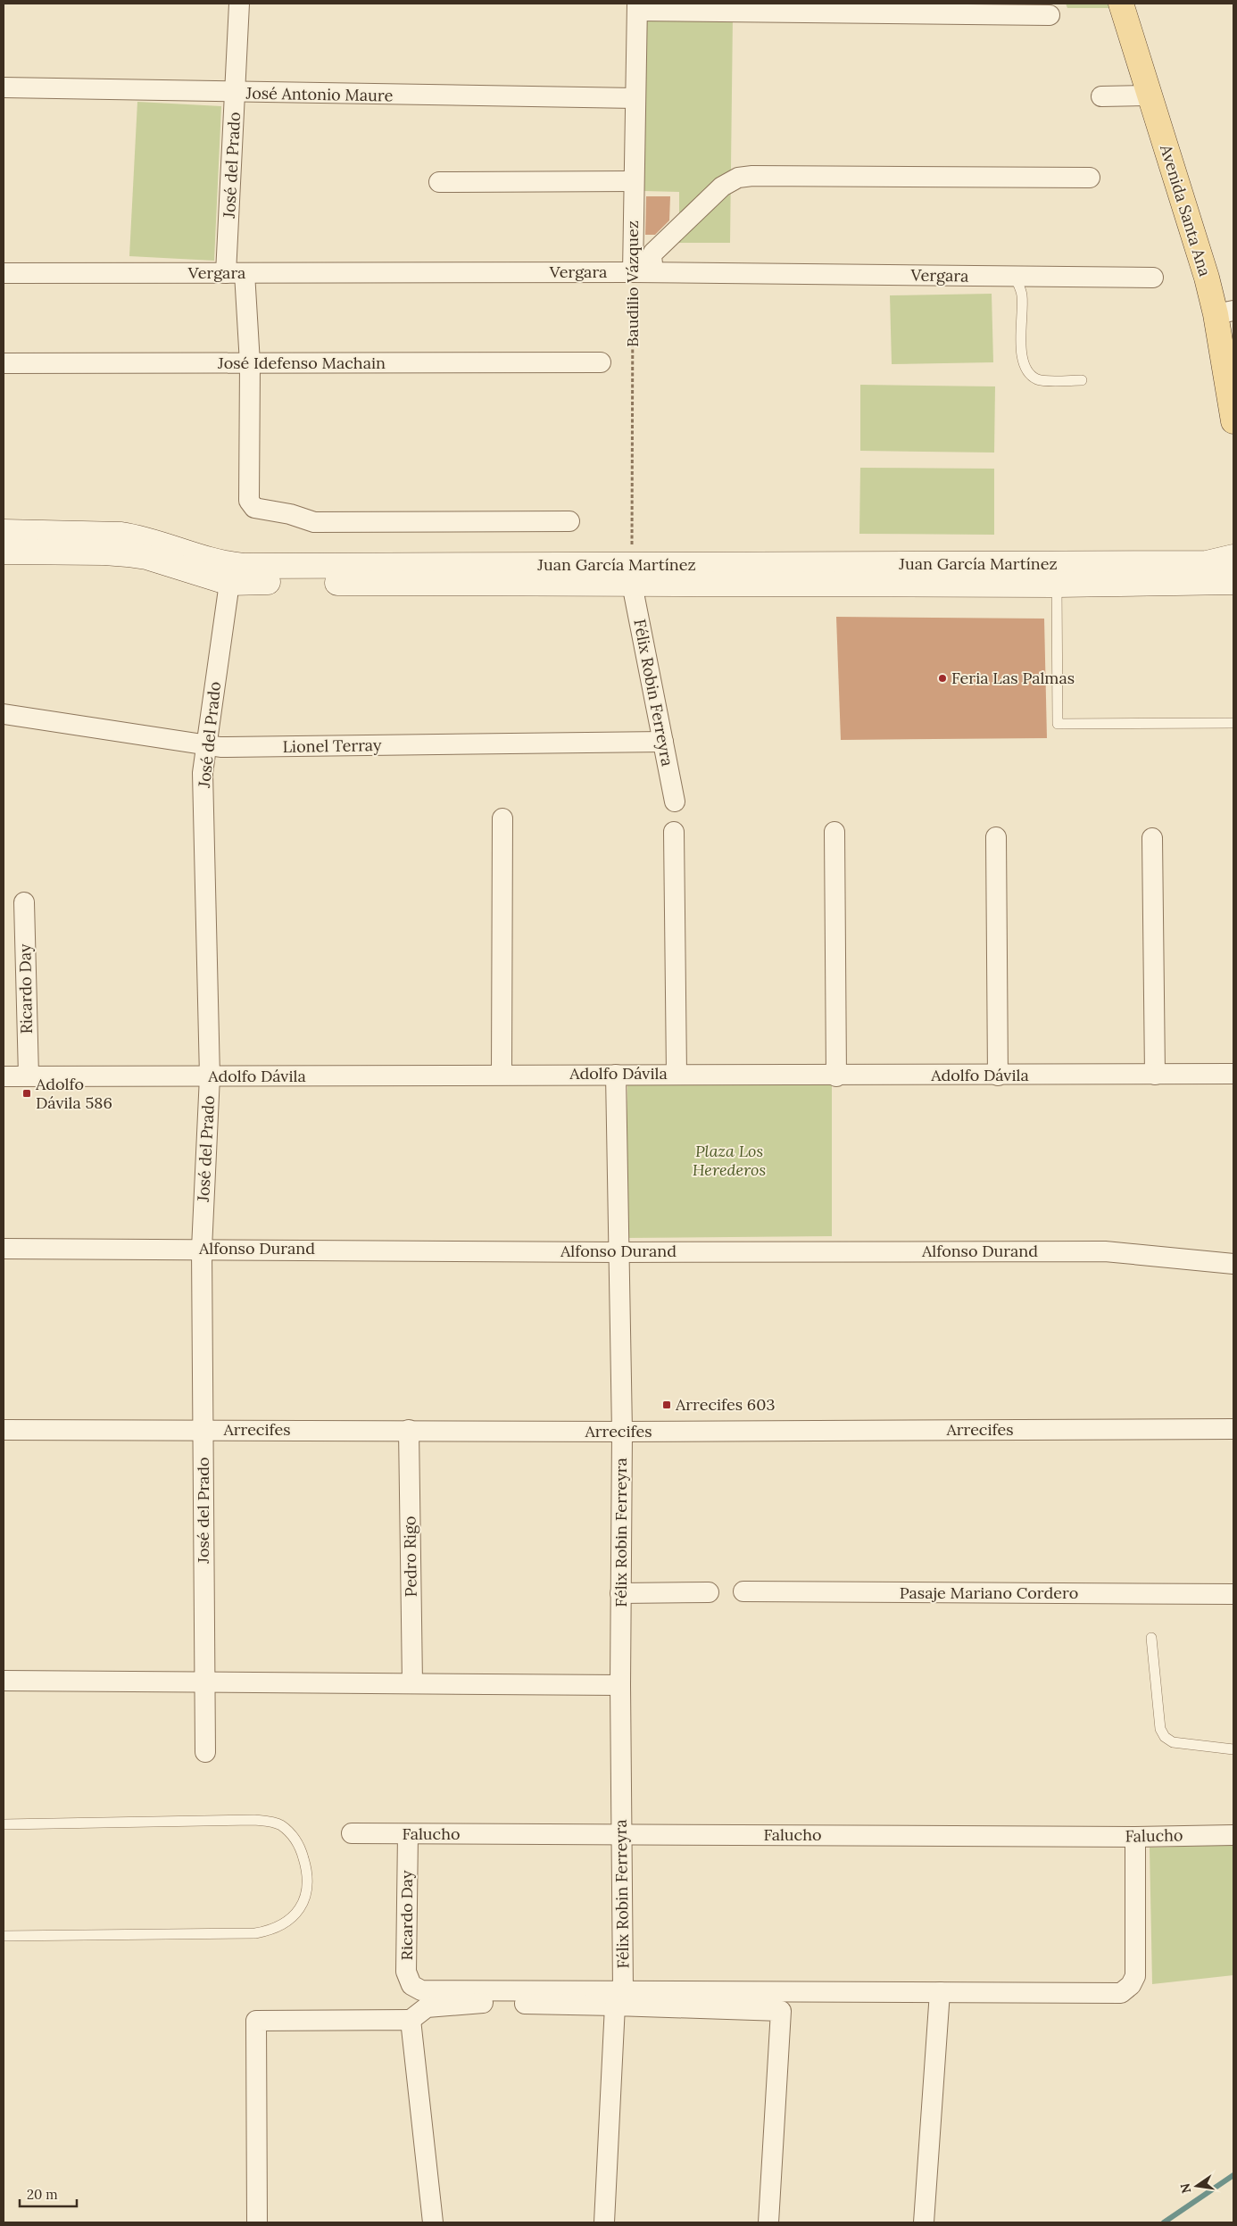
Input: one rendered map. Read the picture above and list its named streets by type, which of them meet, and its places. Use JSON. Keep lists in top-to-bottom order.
{
  "streets": {
    "main road": ["Avenida Santa Ana", "Juan García Martínez"],
    "street": [
      "José Antonio Maure",
      "José del Prado",
      "Vergara",
      "Baudilio Vázquez",
      "José Idefenso Machain",
      "Félix Robin Ferreyra",
      "Lionel Terray",
      "Ricardo Day",
      "Adolfo Dávila",
      "Alfonso Durand",
      "Arrecifes",
      "Pedro Rigo",
      "Pasaje Mariano Cordero",
      "Falucho"
    ]
  },
  "crossings": [
    ["José Antonio Maure", "José del Prado"],
    ["José Antonio Maure", "Baudilio Vázquez"],
    ["José del Prado", "Vergara"],
    ["José del Prado", "José Idefenso Machain"],
    ["José del Prado", "Juan García Martínez"],
    ["José del Prado", "Lionel Terray"],
    ["José del Prado", "Adolfo Dávila"],
    ["José del Prado", "Alfonso Durand"],
    ["José del Prado", "Arrecifes"],
    ["Vergara", "Baudilio Vázquez"],
    ["Baudilio Vázquez", "Juan García Martínez"],
    ["Baudilio Vázquez", "Félix Robin Ferreyra"],
    ["Juan García Martínez", "Félix Robin Ferreyra"],
    ["Félix Robin Ferreyra", "Lionel Terray"],
    ["Félix Robin Ferreyra", "Ricardo Day"],
    ["Félix Robin Ferreyra", "Adolfo Dávila"],
    ["Félix Robin Ferreyra", "Alfonso Durand"],
    ["Félix Robin Ferreyra", "Arrecifes"],
    ["Félix Robin Ferreyra", "Falucho"],
    ["Ricardo Day", "Adolfo Dávila"],
    ["Ricardo Day", "Falucho"],
    ["Arrecifes", "Pedro Rigo"]
  ],
  "parks": ["Plaza Los Herederos"],
  "places": {
    "other": ["Feria Las Palmas"],
    "transit": ["Adolfo Dávila 586", "Arrecifes 603"]
  },
  "scale_bar": "20 m",
  "north": "left"
}
